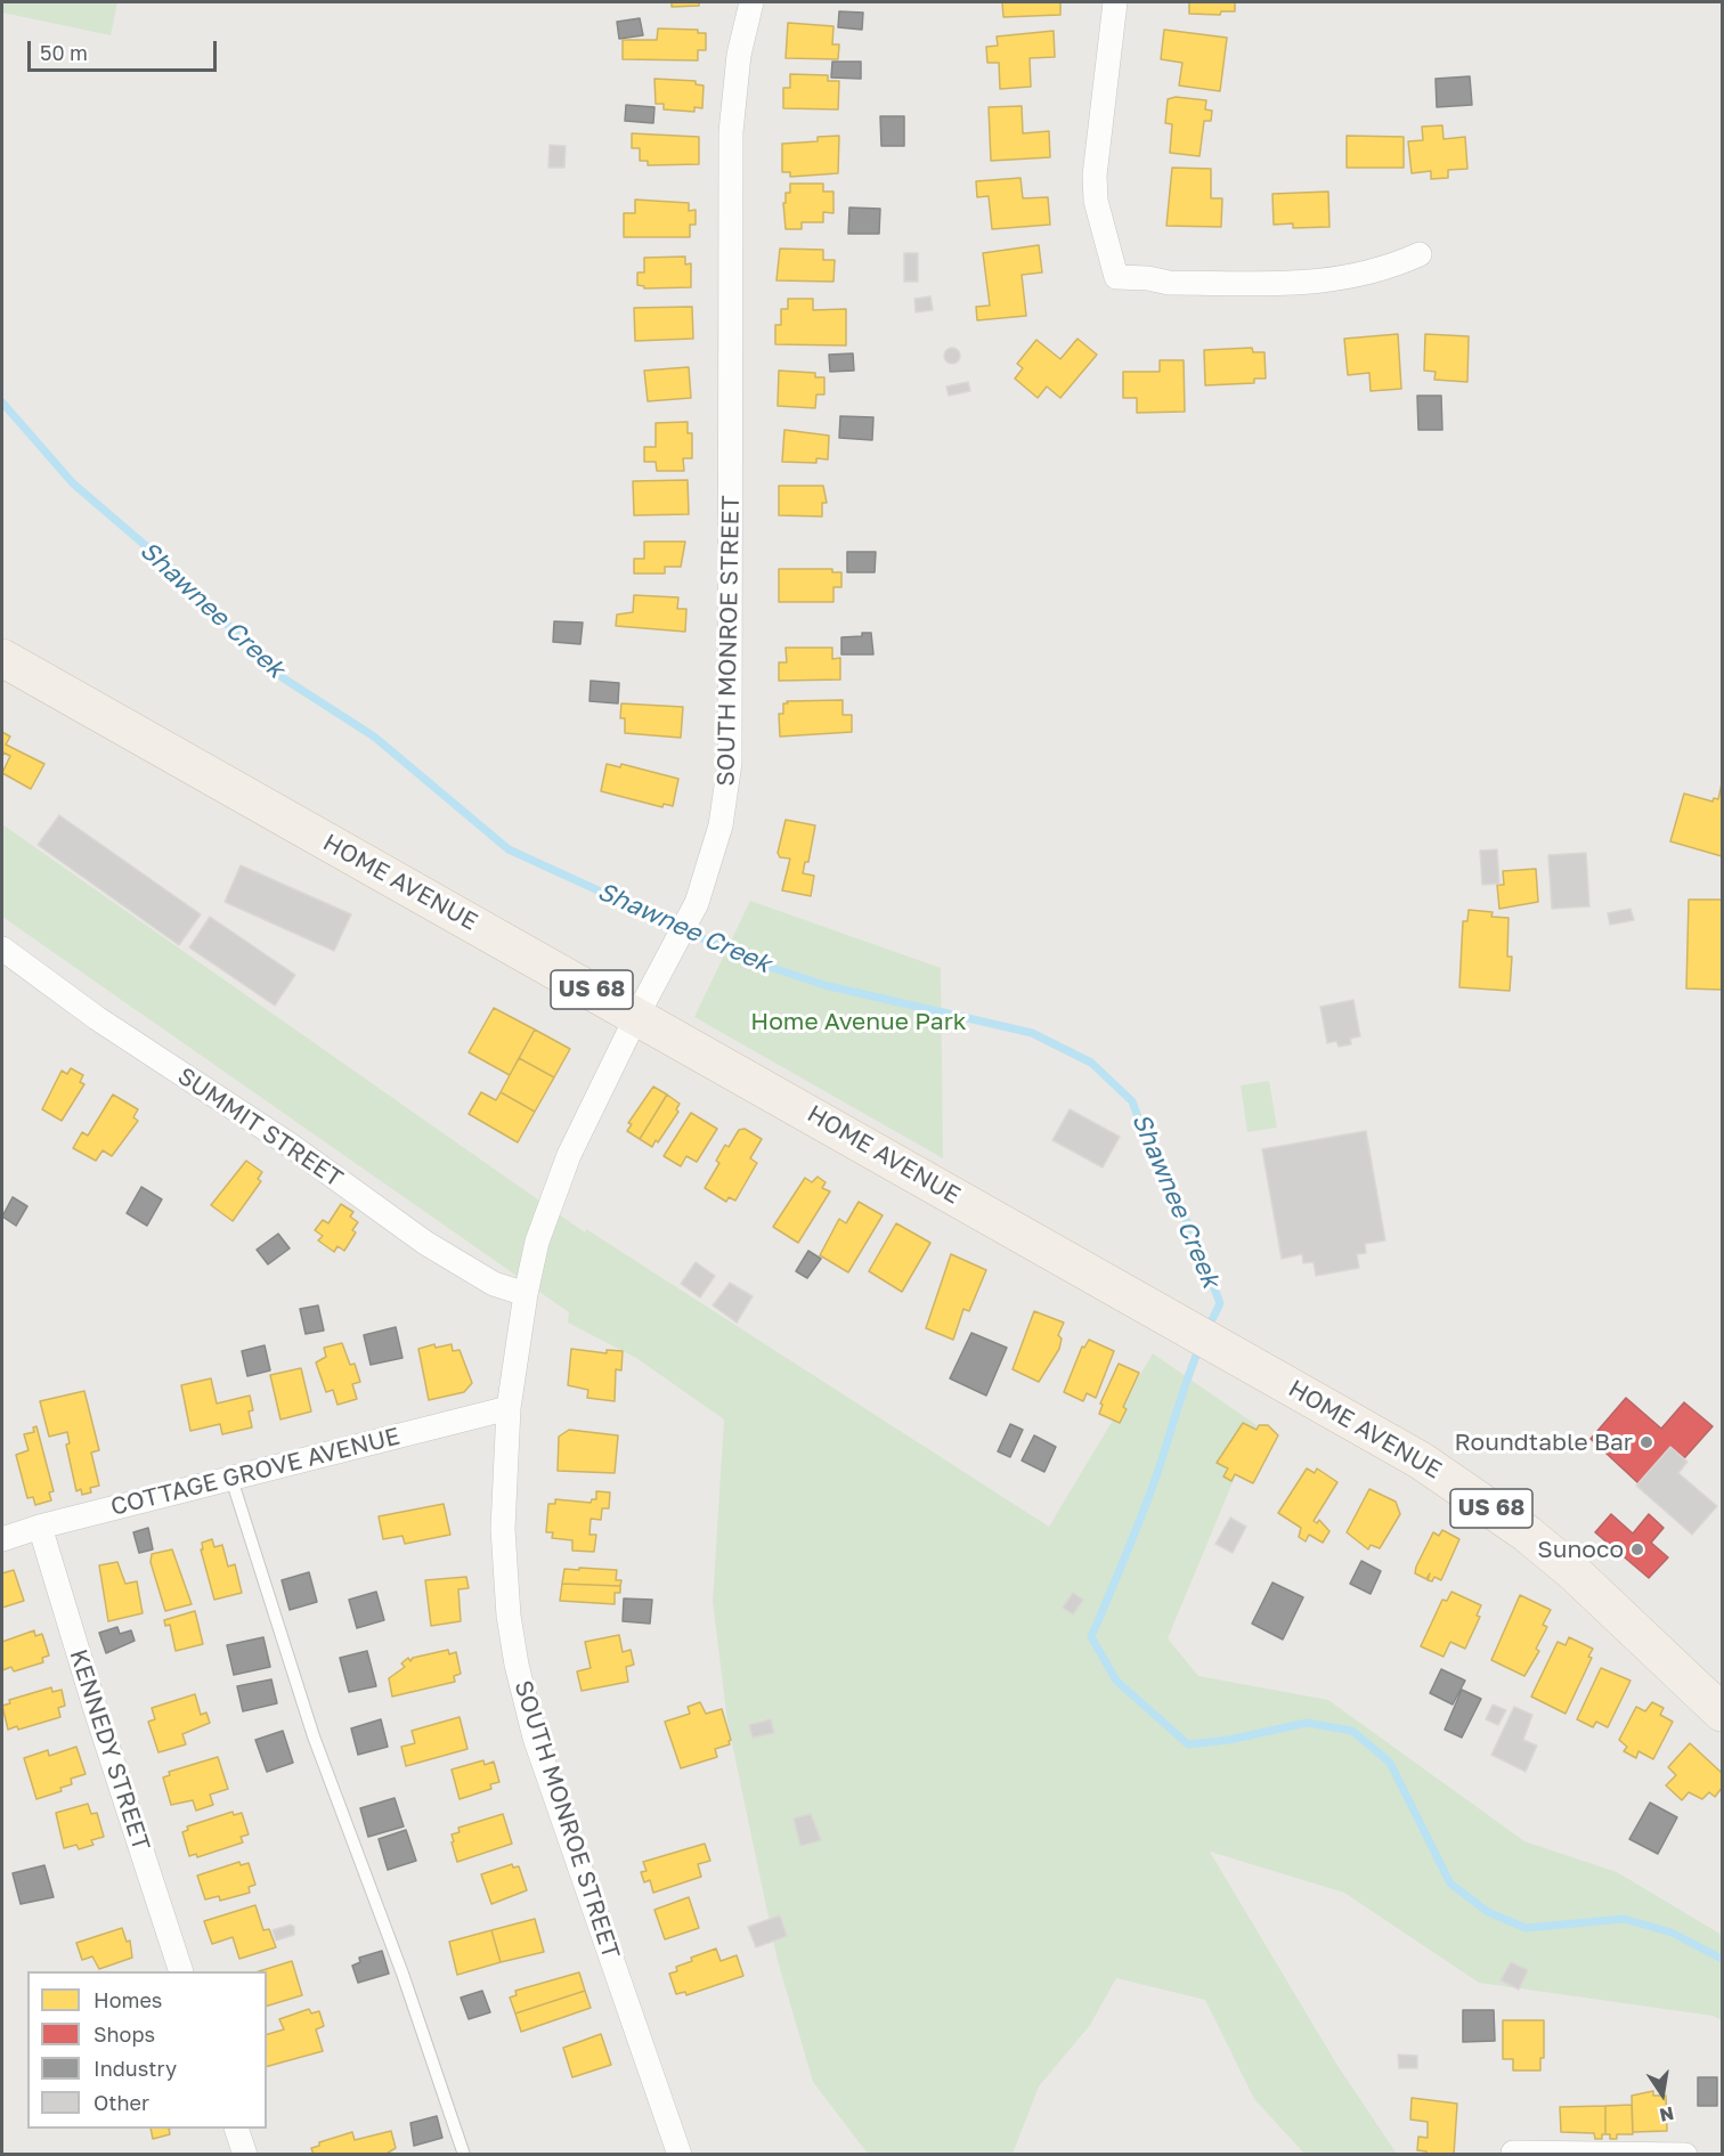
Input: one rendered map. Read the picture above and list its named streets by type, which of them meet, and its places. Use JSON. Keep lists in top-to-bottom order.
{
  "streets": {
    "main road": ["HOME AVENUE", "US 68"],
    "street": [
      "SOUTH MONROE STREET",
      "SUMMIT STREET",
      "COTTAGE GROVE AVENUE",
      "KENNEDY STREET"
    ]
  },
  "crossings": [
    ["SOUTH MONROE STREET", "HOME AVENUE"],
    ["SOUTH MONROE STREET", "SUMMIT STREET"],
    ["SOUTH MONROE STREET", "COTTAGE GROVE AVENUE"],
    ["COTTAGE GROVE AVENUE", "KENNEDY STREET"]
  ],
  "water": ["Shawnee Creek"],
  "parks": ["Home Avenue Park"],
  "places": ["Roundtable Bar", "Sunoco"],
  "legend": [
    "Homes",
    "Shops",
    "Industry",
    "Other"
  ],
  "scale_bar": "50 m",
  "north": "bottom"
}
